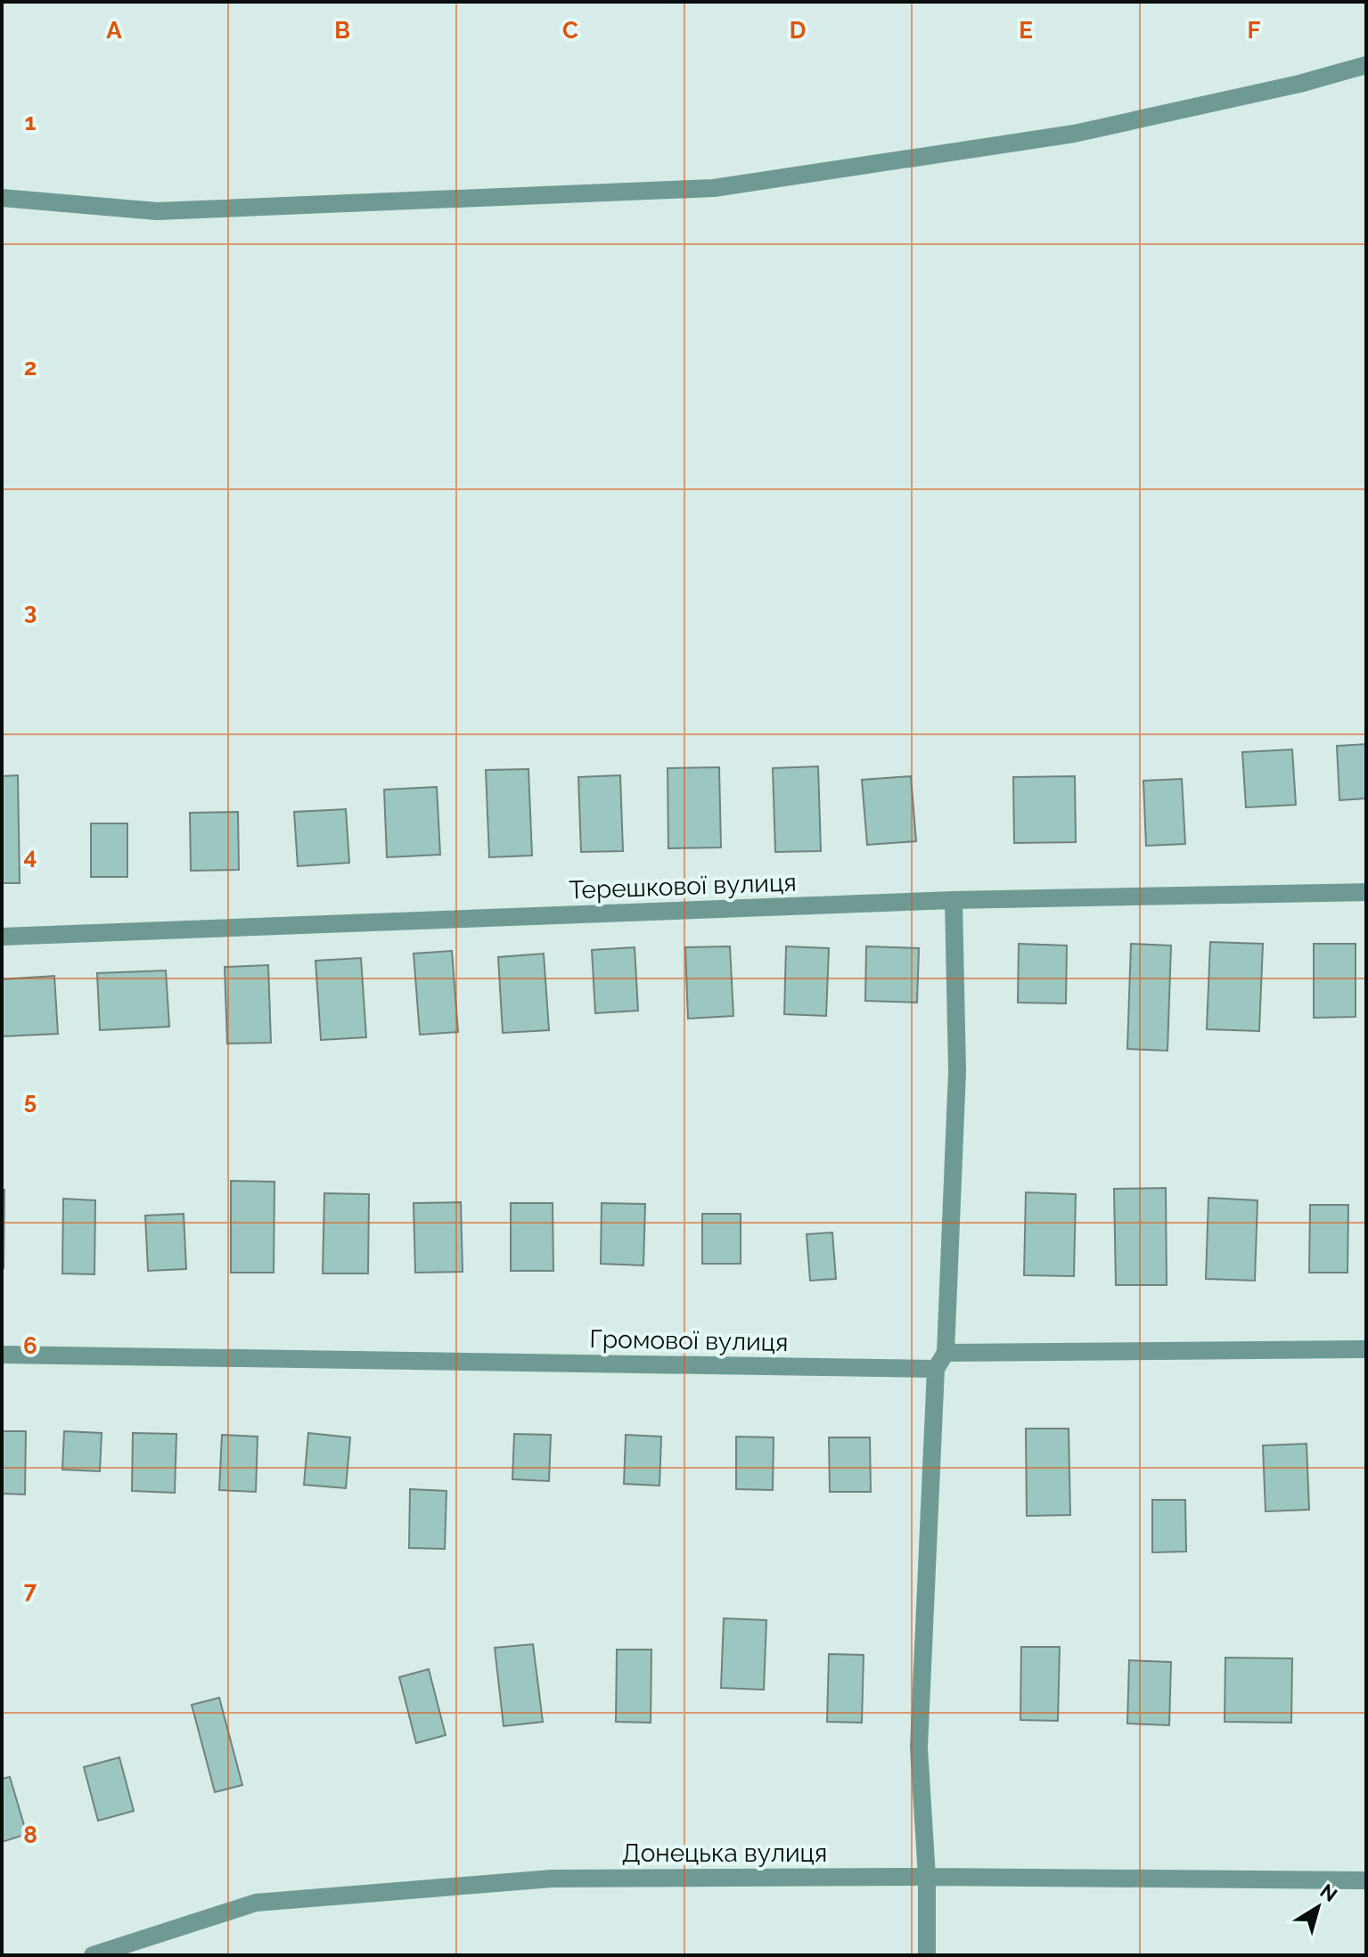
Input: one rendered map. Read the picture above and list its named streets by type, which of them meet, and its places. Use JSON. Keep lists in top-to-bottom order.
{
  "streets": {
    "street": ["Терешкової вулиця", "Громової вулиця", "Донецька вулиця"]
  },
  "north": "top right",
  "grid": {
    "columns": [
      "A",
      "B",
      "C",
      "D",
      "E",
      "F"
    ],
    "rows": [
      "1",
      "2",
      "3",
      "4",
      "5",
      "6",
      "7",
      "8"
    ]
  }
}
